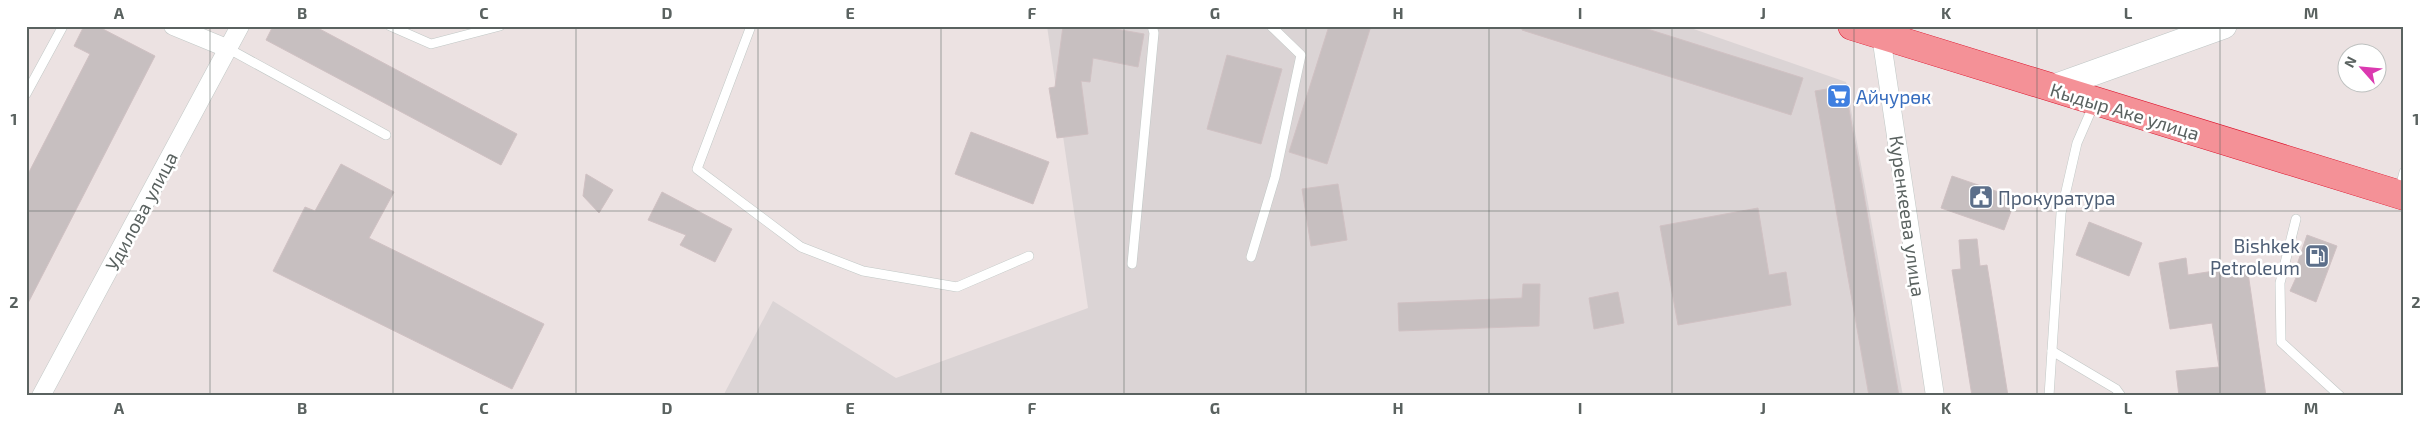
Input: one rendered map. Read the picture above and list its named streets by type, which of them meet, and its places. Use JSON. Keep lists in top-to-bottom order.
{
  "streets": {
    "highway": ["Кыдыр Аке улица"],
    "street": ["Удилова улица", "Куренкеева улица"]
  },
  "crossings": [
    ["Кыдыр Аке улица", "Куренкеева улица"]
  ],
  "places": {
    "supermarket": ["Айчурөк"],
    "public building": ["Прокуратура"],
    "fuel station": ["Bishkek Petroleum"]
  },
  "north": "top left",
  "grid": {
    "columns": [
      "A",
      "B",
      "C",
      "D",
      "E",
      "F",
      "G",
      "H",
      "I",
      "J",
      "K",
      "L",
      "M"
    ],
    "rows": ["1", "2"]
  }
}
